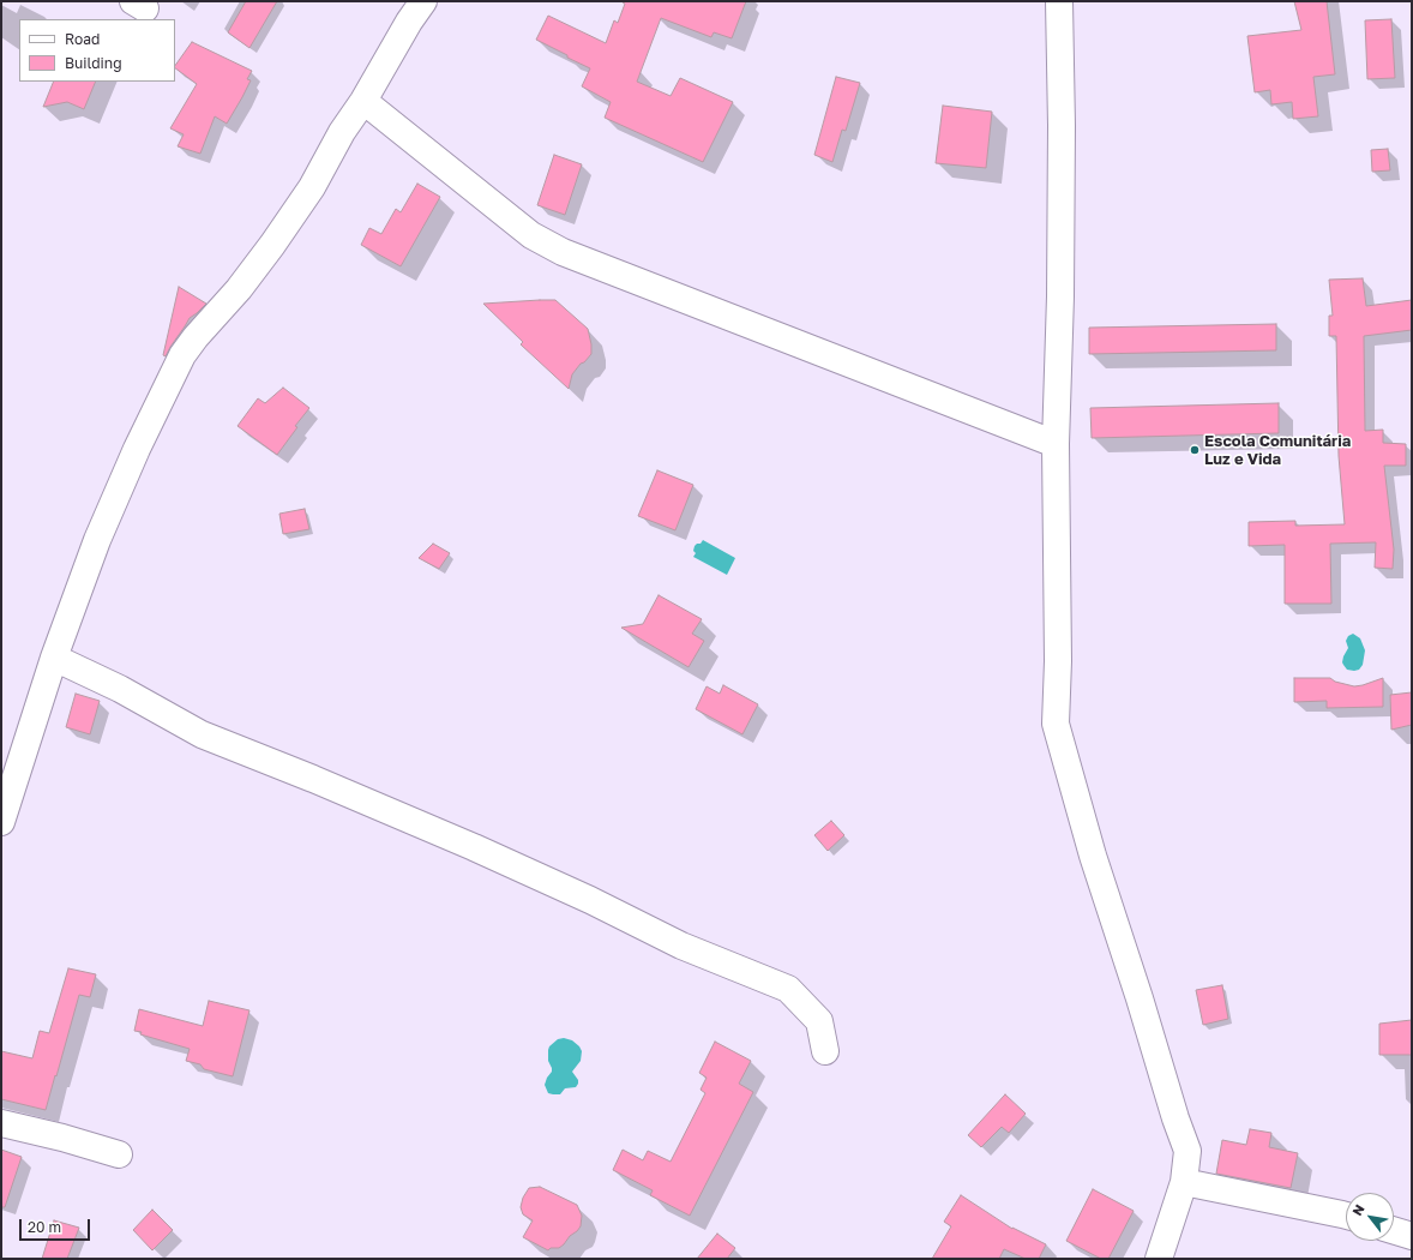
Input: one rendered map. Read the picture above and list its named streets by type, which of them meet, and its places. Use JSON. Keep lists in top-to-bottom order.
{
  "places": ["Escola Comunitária Luz e Vida"],
  "legend": ["Road", "Building"],
  "scale_bar": "20 m",
  "north": "top left"
}
